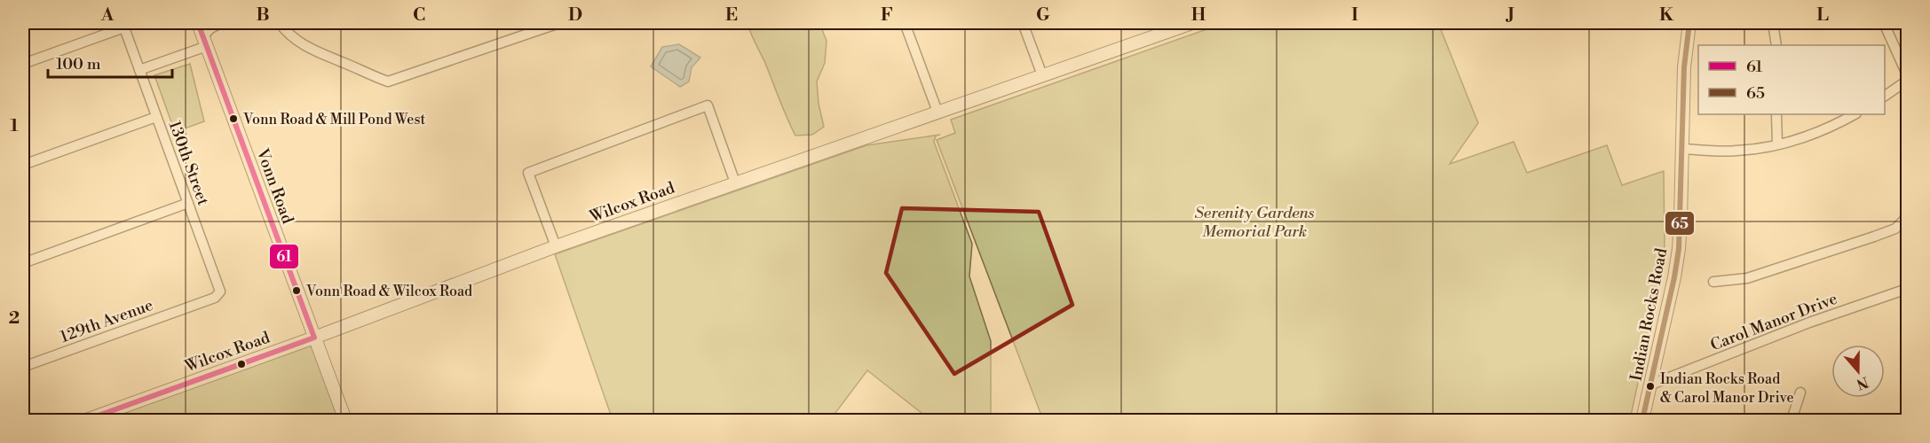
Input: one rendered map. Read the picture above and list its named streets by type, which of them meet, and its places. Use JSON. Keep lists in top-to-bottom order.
{
  "streets": {
    "street": [
      "130th Street",
      "Vonn Road",
      "Wilcox Road",
      "Indian Rocks Road",
      "129th Avenue",
      "Carol Manor Drive"
    ]
  },
  "crossings": [
    ["130th Street", "129th Avenue"],
    ["Vonn Road", "Wilcox Road"],
    ["Indian Rocks Road", "Carol Manor Drive"]
  ],
  "parks": ["Serenity Gardens Memorial Park"],
  "places": ["Vonn Road & Mill Pond West", "Vonn Road & Wilcox Road", "Indian Rocks Road & Carol Manor Drive"],
  "lines": ["transit line 61", "transit line 65"],
  "legend": ["61", "65"],
  "scale_bar": "100 m",
  "north": "bottom",
  "grid": {
    "columns": [
      "A",
      "B",
      "C",
      "D",
      "E",
      "F",
      "G",
      "H",
      "I",
      "J",
      "K",
      "L"
    ],
    "rows": ["1", "2"]
  }
}
